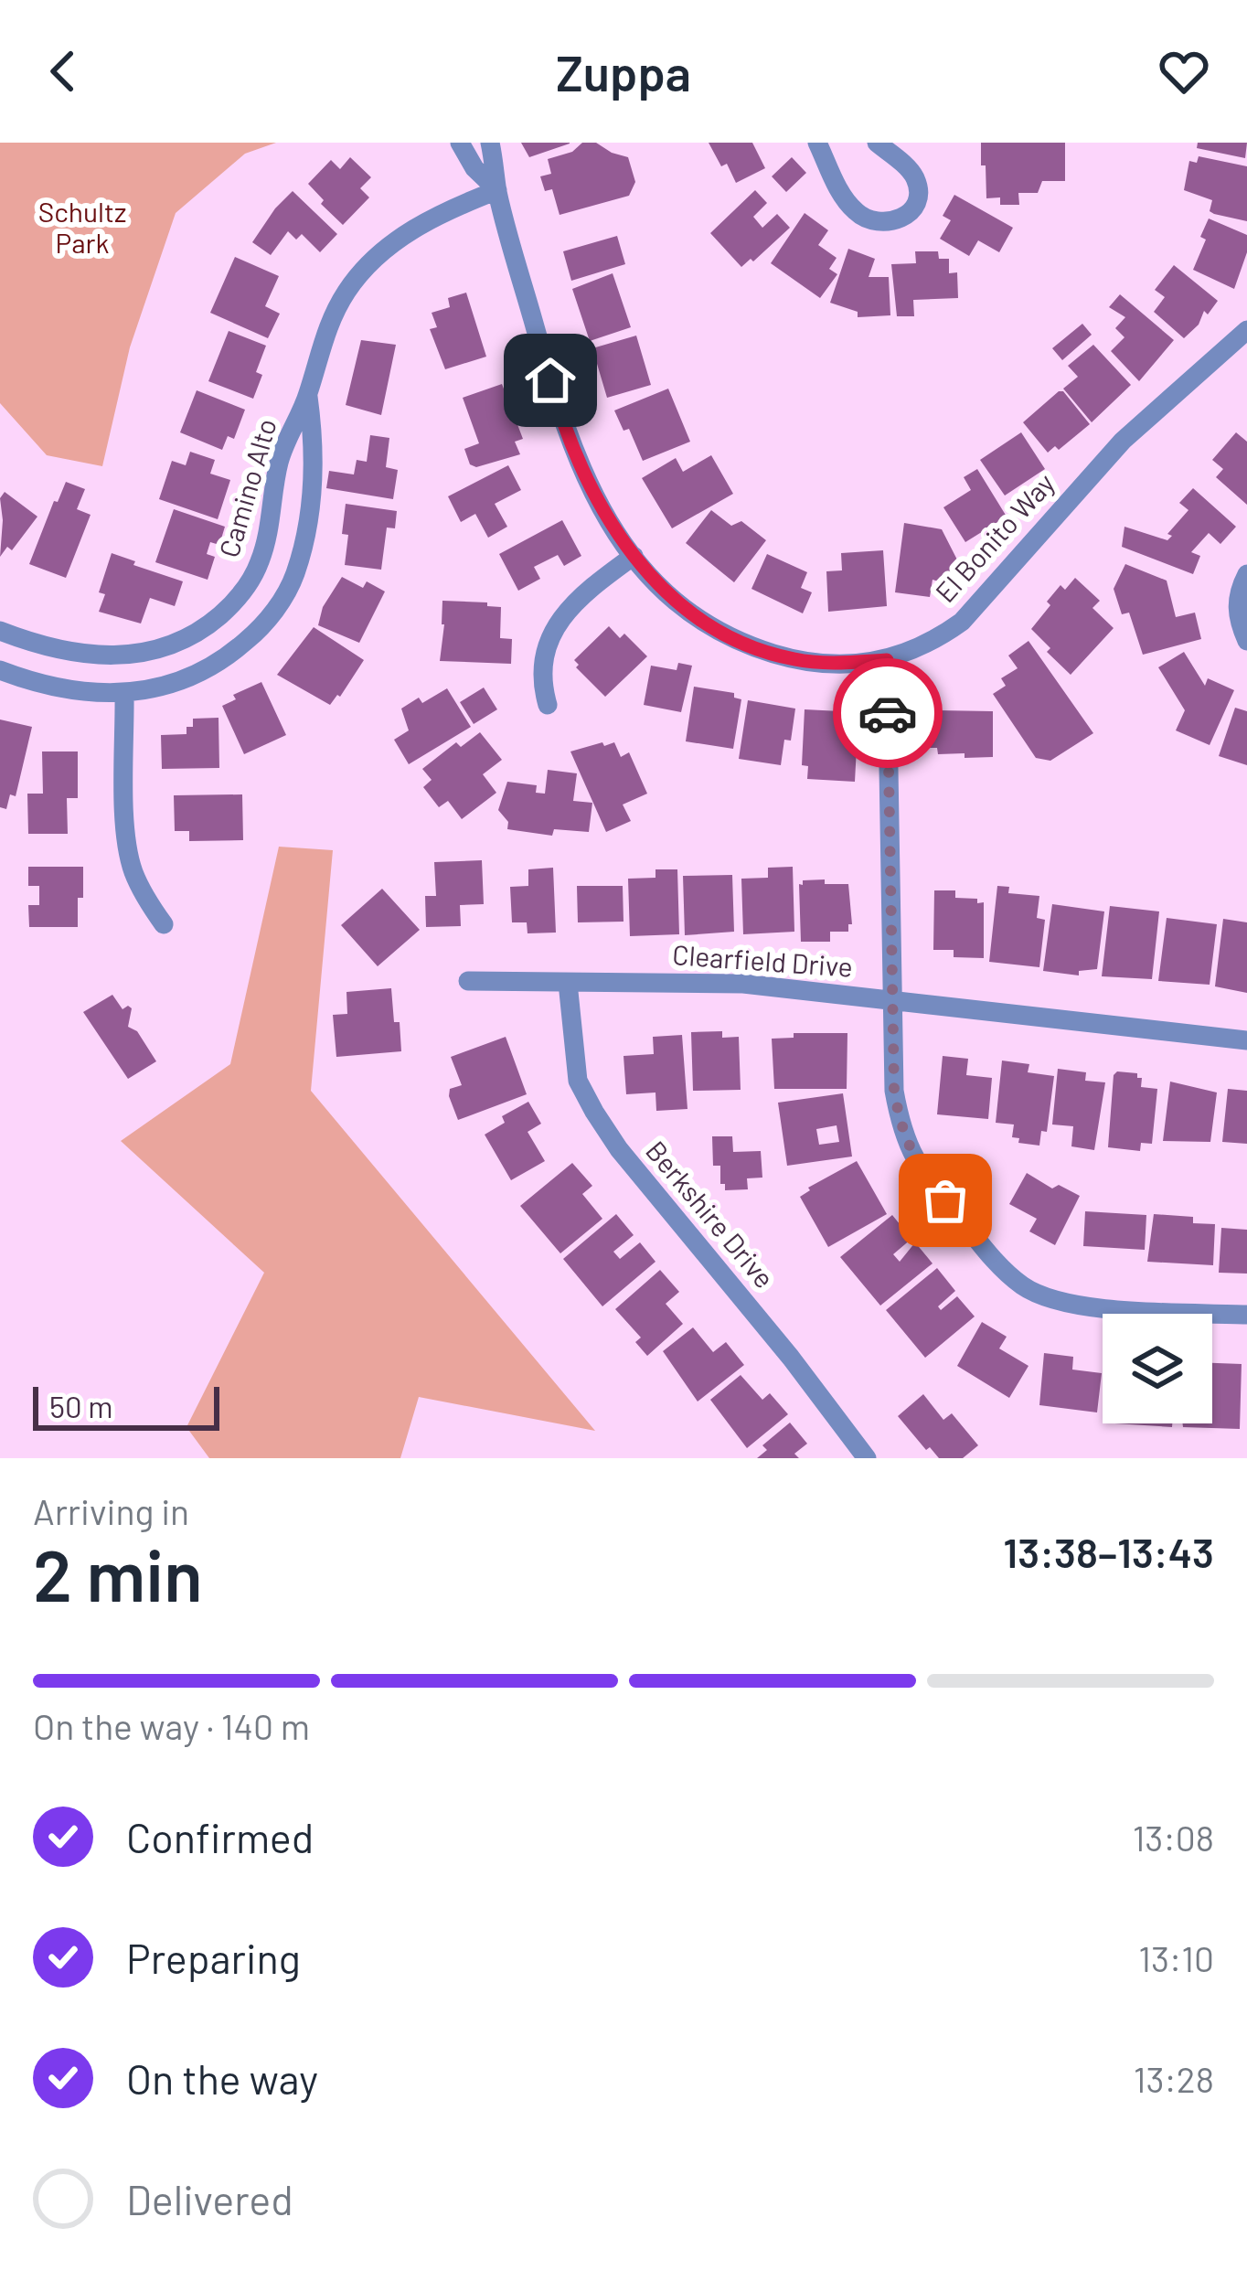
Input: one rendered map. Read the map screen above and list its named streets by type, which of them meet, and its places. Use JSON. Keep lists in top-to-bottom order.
{
  "streets": {
    "street": [
      "Camino Alto",
      "El Bonito Way",
      "Clearfield Drive",
      "Berkshire Drive"
    ]
  },
  "crossings": [
    ["Camino Alto", "El Bonito Way"],
    ["Clearfield Drive", "Berkshire Drive"]
  ],
  "parks": ["Schultz Park"],
  "scale_bar": "50 m",
  "page": {
    "header": "Zuppa",
    "scale": "50 m",
    "heading": ["2 min", "Arriving in", "13:38–13:43"],
    "bar": "On the way · 140 m",
    "list": [
      ["Confirmed", "13:08"],
      ["Preparing", "13:10"],
      ["On the way", "13:28"],
      "Delivered"
    ]
  }
}
